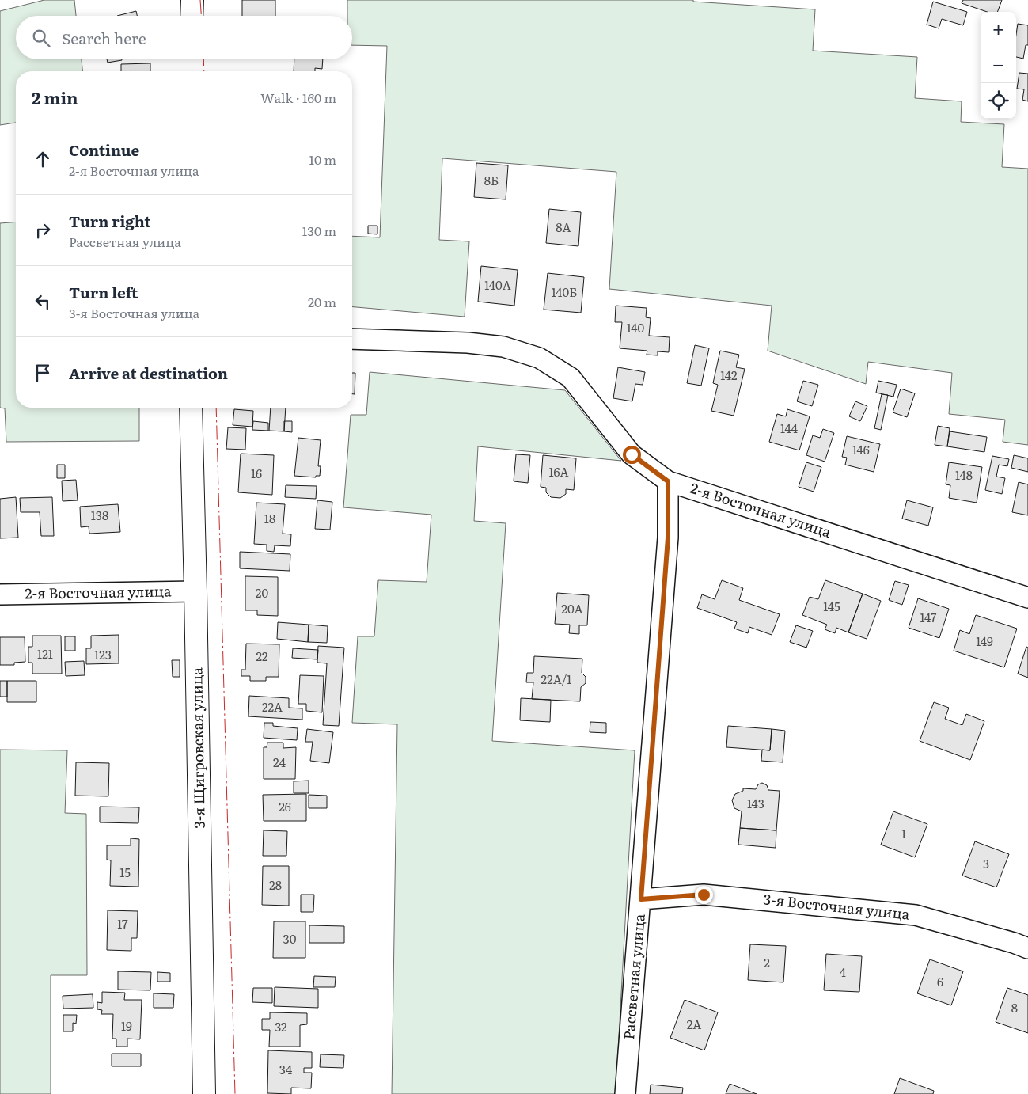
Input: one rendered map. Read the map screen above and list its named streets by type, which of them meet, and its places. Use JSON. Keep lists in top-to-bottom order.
{
  "streets": {
    "street": [
      "2-я Восточная улица",
      "3-я Щигровская улица",
      "3-я Восточная улица",
      "Рассветная улица"
    ]
  },
  "crossings": [
    ["2-я Восточная улица", "3-я Щигровская улица"],
    ["2-я Восточная улица", "Рассветная улица"],
    ["3-я Восточная улица", "Рассветная улица"]
  ],
  "house_numbers": [
    "8Б",
    "8А",
    "140А",
    "140Б",
    "140",
    "142",
    "144",
    "146",
    "16А",
    "16",
    "148",
    "138",
    "18",
    "20",
    "145",
    "20А",
    "147",
    "149",
    "121",
    "123",
    "22",
    "22А/1",
    "22А",
    "24",
    "143",
    "26",
    "1",
    "3",
    "15",
    "28",
    "17",
    "30",
    "2",
    "4",
    "6",
    "8",
    "2А",
    "19",
    "32",
    "34"
  ],
  "page": {
    "map_buttons": ["+", "−"],
    "search": "Search here",
    "heading": ["2 min", "Walk · 160 m"],
    "list": [
      ["Continue", "2-я Восточная улица", "10 m"],
      ["Turn right", "Рассветная улица", "130 m"],
      ["Turn left", "3-я Восточная улица", "20 m"],
      "Arrive at destination"
    ]
  }
}
